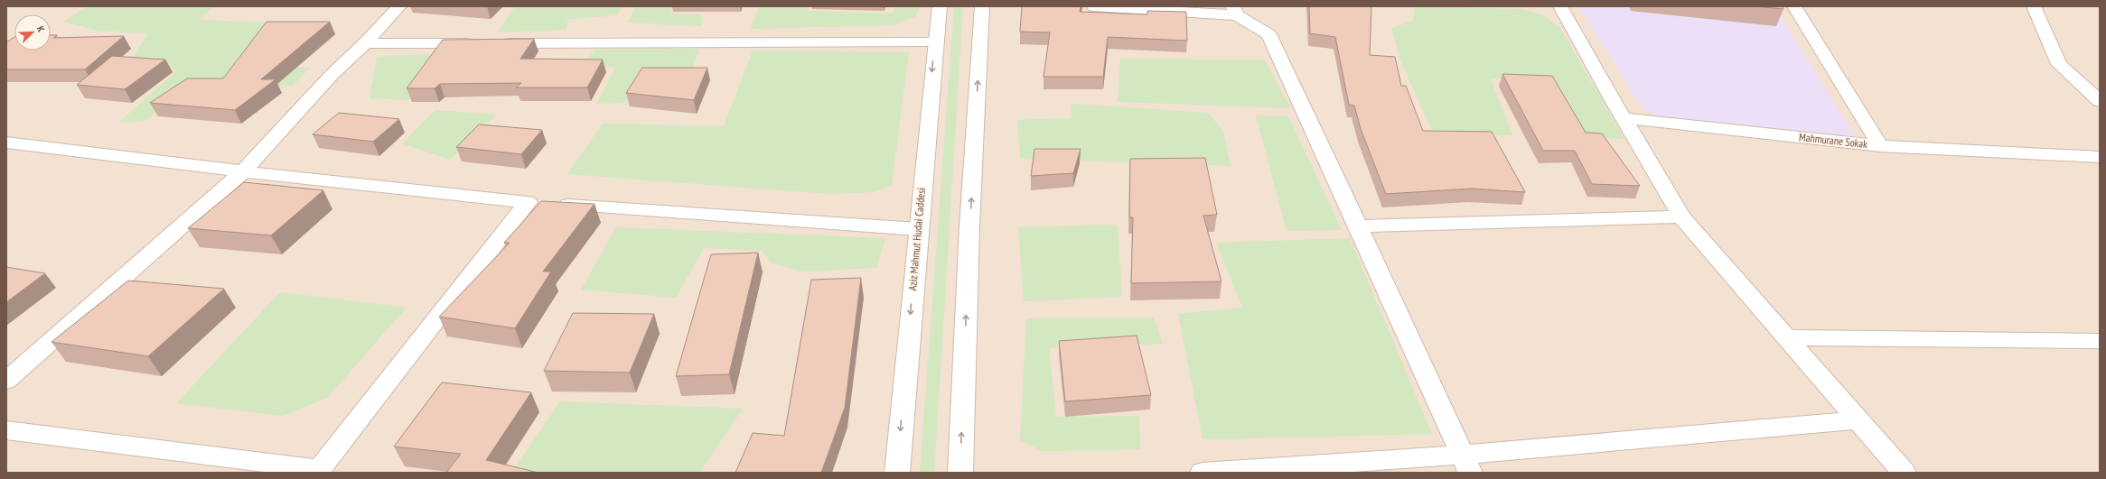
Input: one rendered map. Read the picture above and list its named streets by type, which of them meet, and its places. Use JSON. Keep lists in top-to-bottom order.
{
  "streets": {
    "street": ["Mahmurane Sokak", "Aziz Mahmut Hudai Caddesi"]
  },
  "north": "top right"
}
